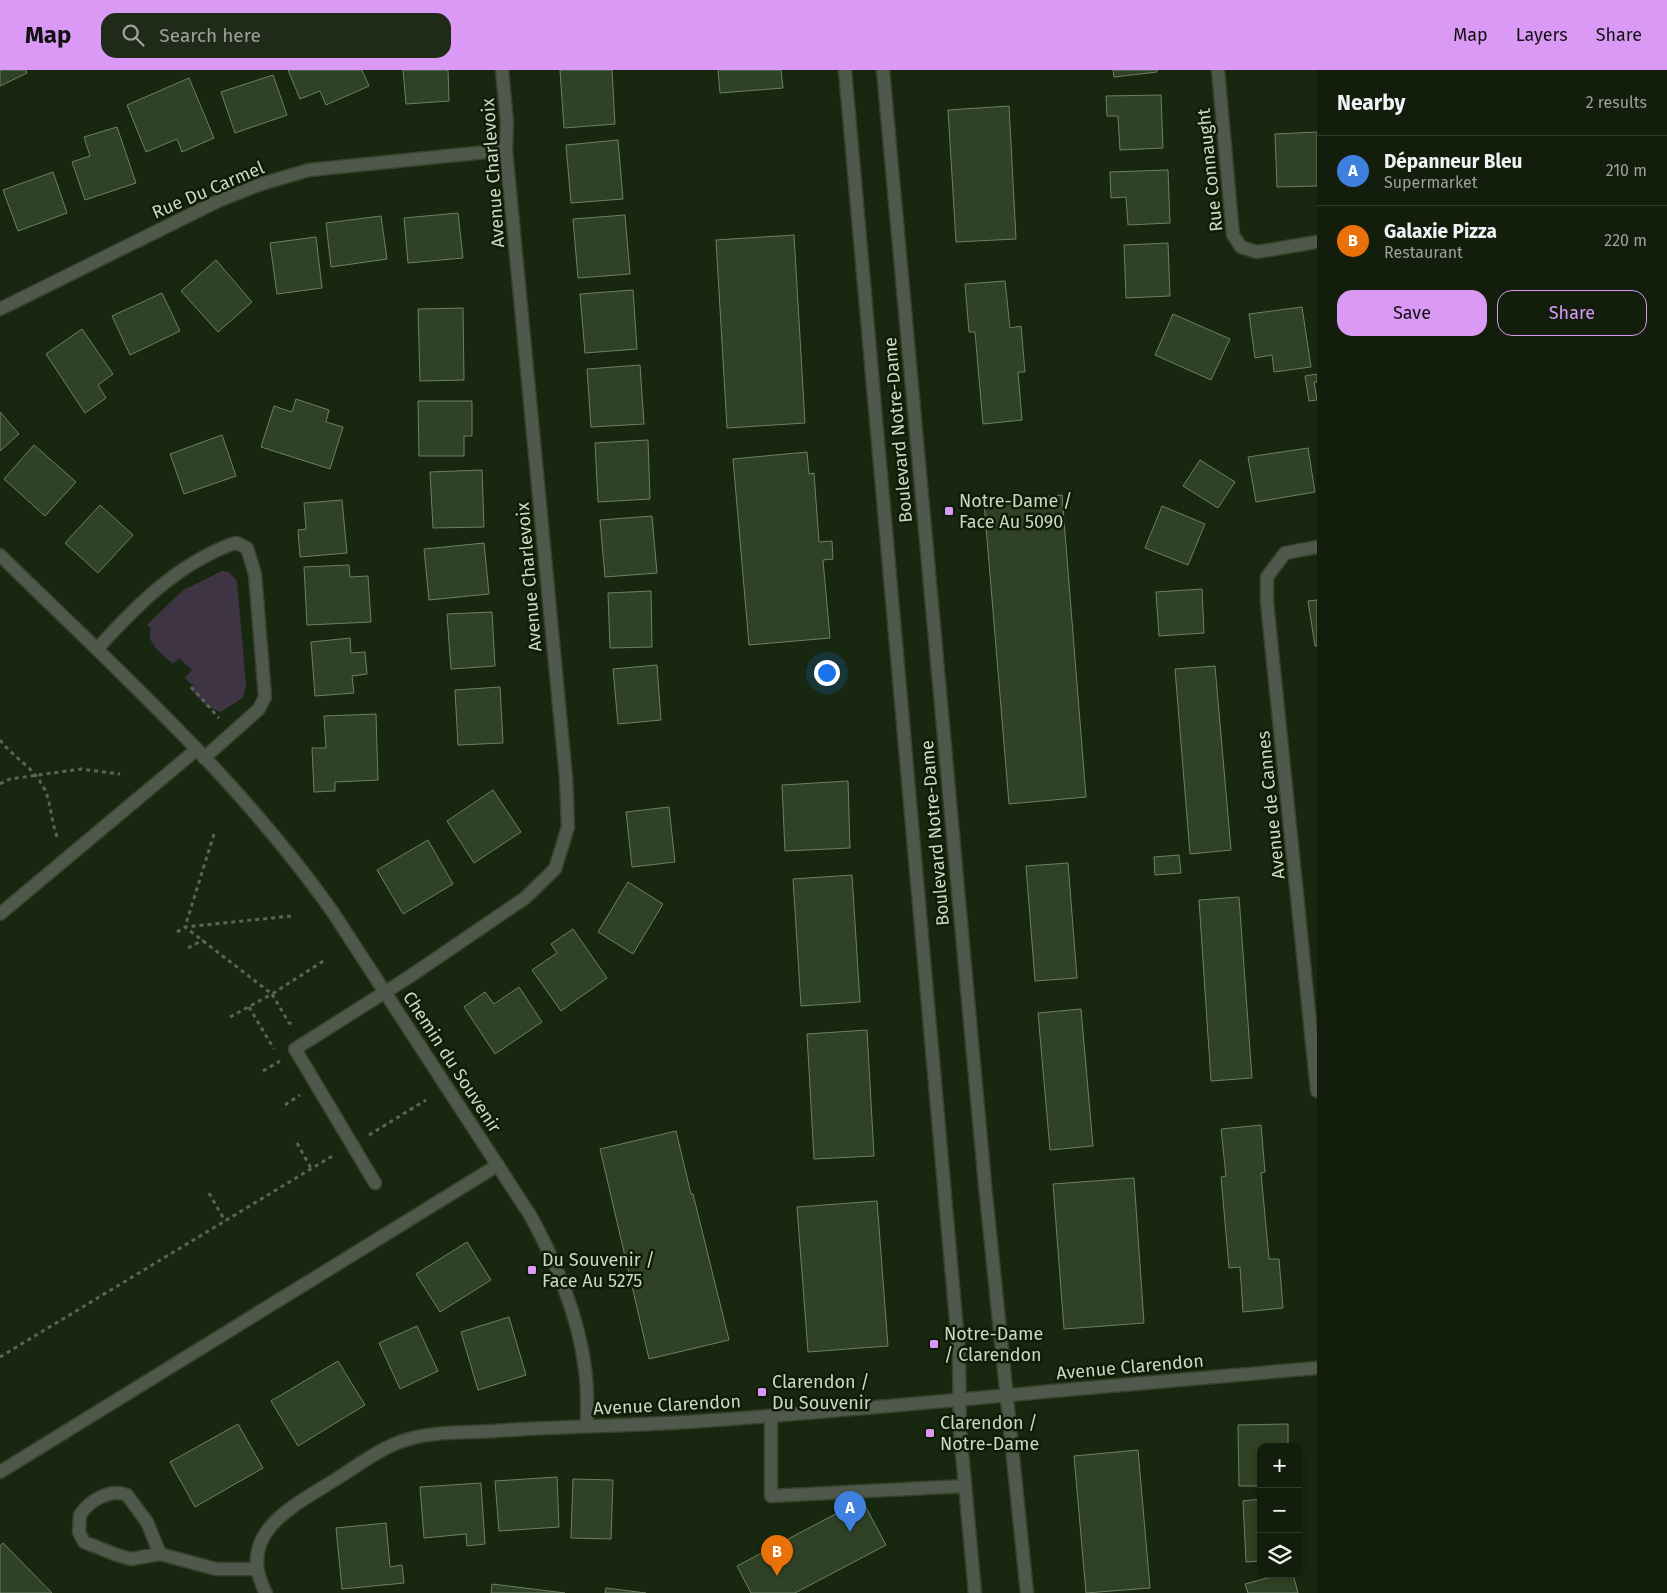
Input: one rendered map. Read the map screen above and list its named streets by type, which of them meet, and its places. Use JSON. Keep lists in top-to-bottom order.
{
  "streets": {
    "street": [
      "Rue Connaught",
      "Avenue Charlevoix",
      "Rue Du Carmel",
      "Boulevard Notre-Dame",
      "Avenue de Cannes",
      "Chemin du Souvenir",
      "Avenue Clarendon"
    ]
  },
  "crossings": [
    ["Avenue Charlevoix", "Rue Du Carmel"],
    ["Avenue Charlevoix", "Chemin du Souvenir"],
    ["Boulevard Notre-Dame", "Avenue Clarendon"],
    ["Chemin du Souvenir", "Avenue Clarendon"]
  ],
  "places": {
    "transit": [
      "Notre-Dame / Face Au 5090",
      "Du Souvenir / Face Au 5275",
      "Notre-Dame / Clarendon",
      "Clarendon / Du Souvenir",
      "Clarendon / Notre-Dame"
    ]
  },
  "page": {
    "header": "Map",
    "search": "Search here",
    "nav": ["Map", "Layers", "Share"],
    "heading": ["Nearby", "2 results"],
    "list": [
      {
        "mark": "A",
        "name": "Dépanneur Bleu",
        "note": "Supermarket",
        "value": "210 m"
      },
      {
        "mark": "B",
        "name": "Galaxie Pizza",
        "note": "Restaurant",
        "value": "220 m"
      }
    ],
    "buttons": ["Save", "Share"],
    "map_buttons": ["+", "−"],
    "pins": ["A", "B"]
  }
}
